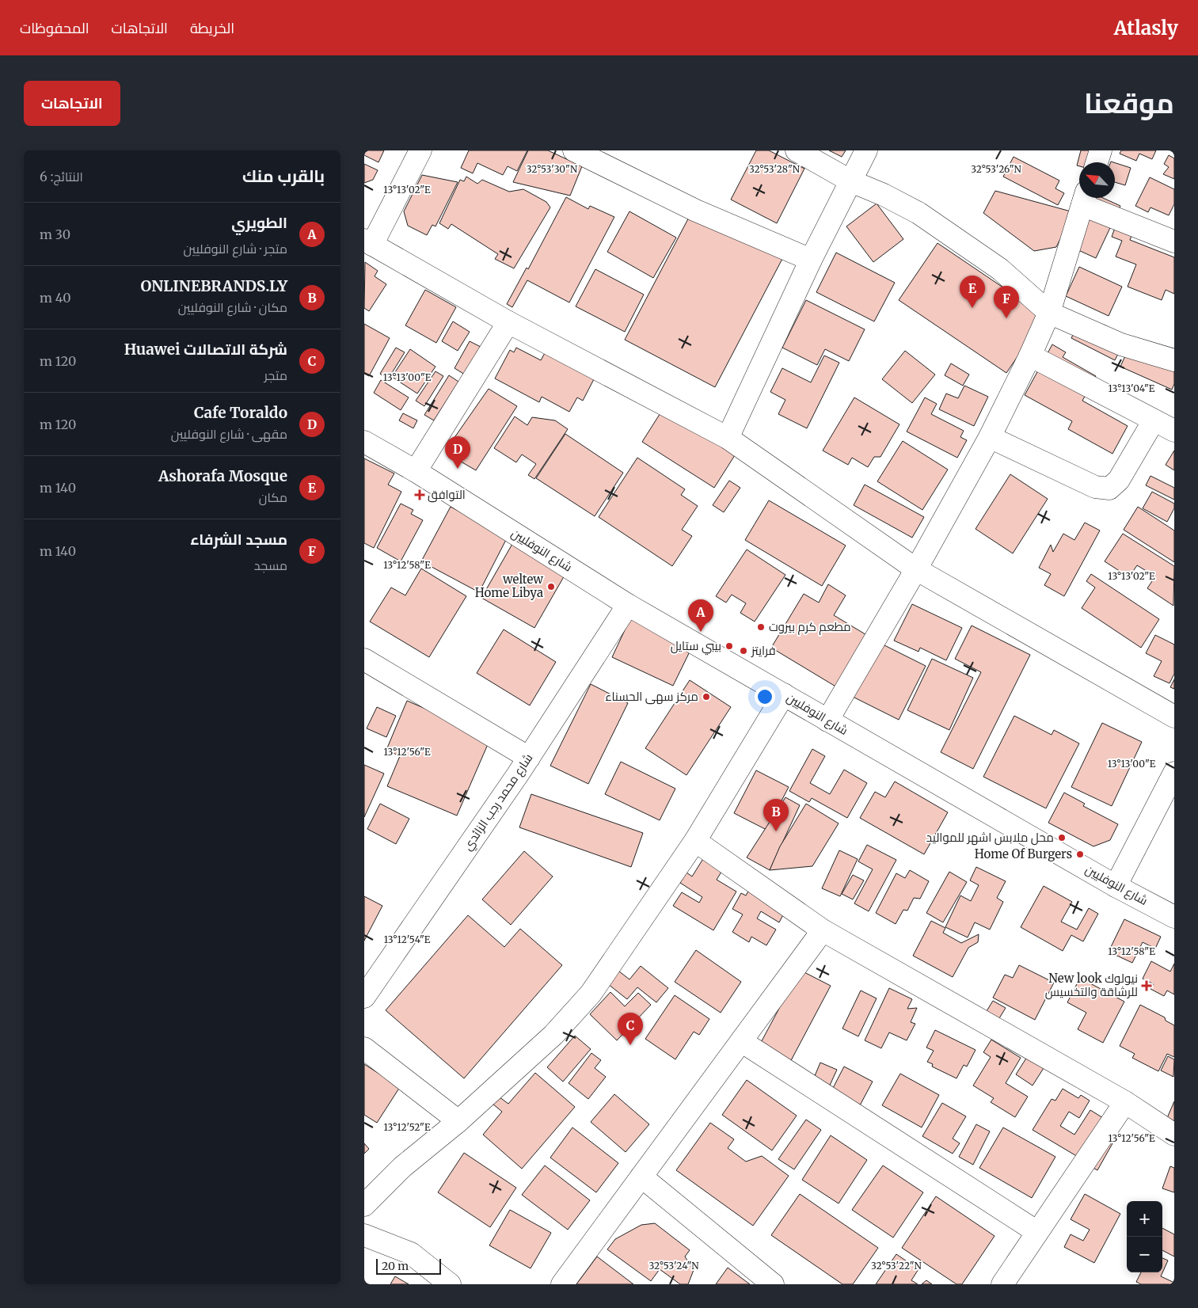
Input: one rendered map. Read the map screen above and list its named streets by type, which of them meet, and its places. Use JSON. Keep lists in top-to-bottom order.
{
  "streets": {
    "street": ["شارع النوفليين", "شارع محمد رجب الزائدي"]
  },
  "crossings": [
    ["شارع النوفليين", "شارع محمد رجب الزائدي"]
  ],
  "places": {
    "health": ["التوافق", "New look نيولوك للرشاقة والتخسيس"],
    "other": [
      "weltew Home Libya",
      "مطعم كرم بيروت",
      "بيبي ستايل",
      "فرايتز",
      "مركز سهى الحسناء",
      "محل ملابس اشهر للمواليد",
      "Home Of Burgers"
    ]
  },
  "scale_bar": "20 m",
  "north": "top left",
  "page": {
    "header": "Atlasly",
    "nav": ["الخريطة", "الاتجاهات", "المحفوظات"],
    "title": "موقعنا",
    "buttons": "الاتجاهات",
    "heading": ["بالقرب منك", "النتائج: 6"],
    "list": [
      {
        "mark": "A",
        "name": "الطويري",
        "note": "متجر · شارع النوفليين",
        "value": "30 m"
      },
      {
        "mark": "B",
        "name": "ONLINEBRANDS.LY",
        "note": "مكان · شارع النوفليين",
        "value": "40 m"
      },
      {
        "mark": "C",
        "name": "شركة الاتصالات Huawei",
        "note": "متجر",
        "value": "120 m"
      },
      {
        "mark": "D",
        "name": "Cafe Toraldo",
        "note": "مقهى · شارع النوفليين",
        "value": "120 m"
      },
      {
        "mark": "E",
        "name": "Ashorafa Mosque",
        "note": "مكان",
        "value": "140 m"
      },
      {
        "mark": "F",
        "name": "مسجد الشرفاء",
        "note": "مسجد",
        "value": "140 m"
      }
    ],
    "pins": [
      "E",
      "F",
      "D",
      "A",
      "B",
      "C"
    ],
    "map_buttons": ["+", "−"],
    "scale": "20 m"
  },
  "coordinates": [
    "32°53'30\"N",
    "32°53'28\"N",
    "32°53'26\"N",
    "13°13'02\"E",
    "13°13'00\"E",
    "13°13'04\"E",
    "13°12'58\"E",
    "13°12'56\"E",
    "13°12'54\"E",
    "13°12'52\"E",
    "32°53'24\"N",
    "32°53'22\"N"
  ]
}
